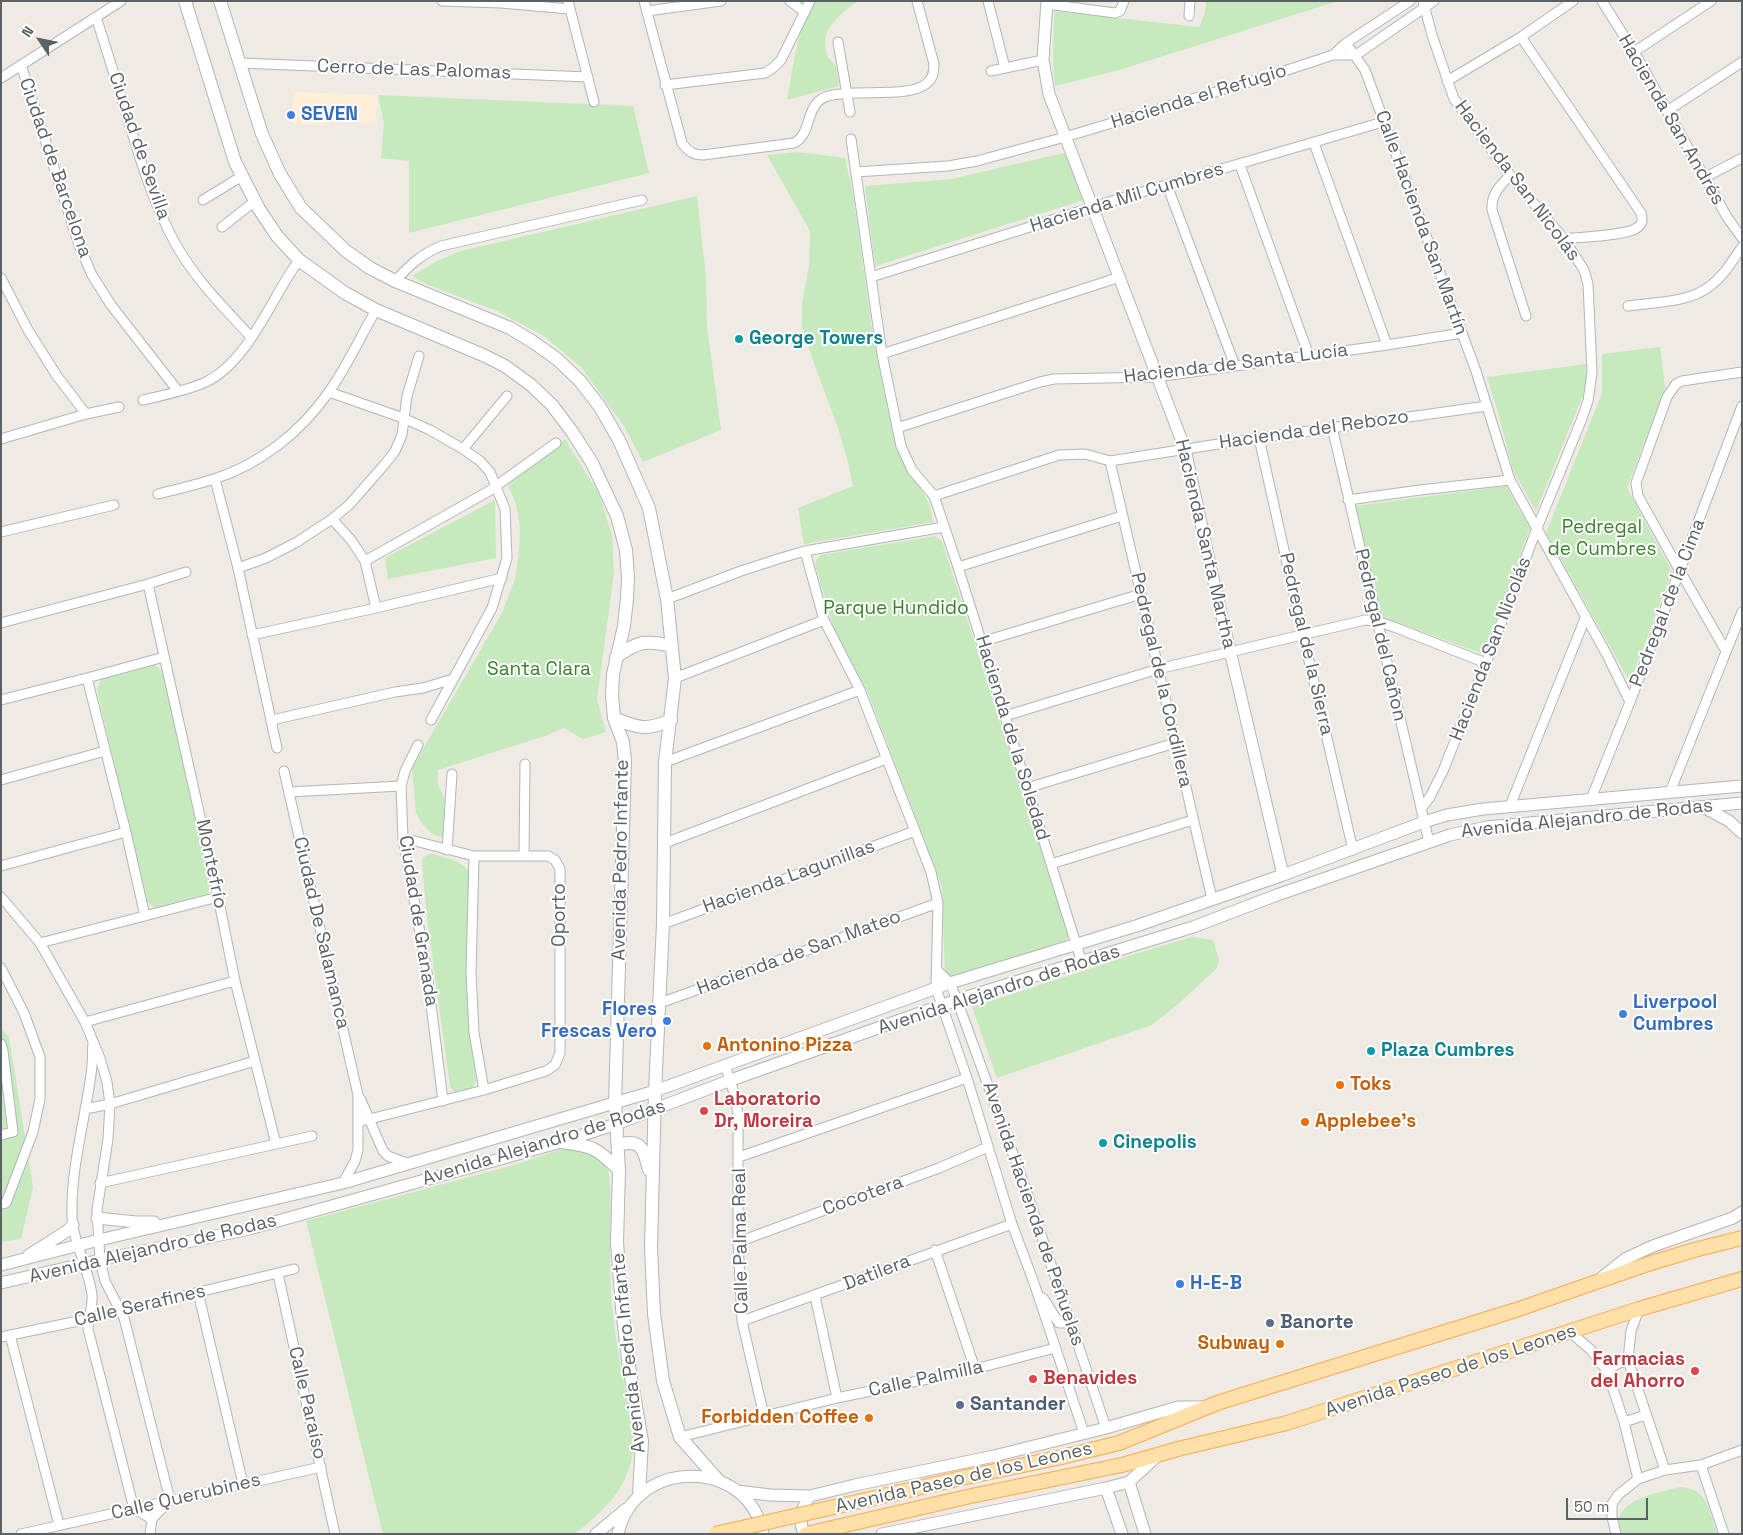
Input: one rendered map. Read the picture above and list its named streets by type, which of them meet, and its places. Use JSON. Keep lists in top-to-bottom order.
{
  "streets": {
    "main road": ["Avenida Pedro Infante", "Avenida Paseo de los Leones"],
    "street": [
      "Cerro de Las Palomas",
      "Hacienda el Refugio",
      "Hacienda San Andrés",
      "Ciudad de Sevilla",
      "Ciudad de Barcelona",
      "Hacienda San Nicolás",
      "Hacienda Mil Cumbres",
      "Calle Hacienda San Martín",
      "Hacienda de Santa Lucía",
      "Hacienda del Rebozo",
      "Hacienda Santa Martha",
      "Pedregal de la Cima",
      "Pedregal del Cañon",
      "Pedregal de la Sierra",
      "Pedregal de la Cordillera",
      "Hacienda de la Soledad",
      "Avenida Alejandro de Rodas",
      "Montefrío",
      "Hacienda Lagunillas",
      "Oporto",
      "Ciudad de Granada",
      "Ciudad De Salamanca",
      "Hacienda de San Mateo",
      "Cocotera",
      "Avenida Hacienda de Peñuelas",
      "Calle Palma Real",
      "Datilera",
      "Calle Serafines",
      "Calle Palmilla",
      "Calle Paraíso",
      "Calle Querubines"
    ]
  },
  "crossings": [
    ["Cerro de Las Palomas", "Avenida Pedro Infante"],
    ["Hacienda el Refugio", "Calle Hacienda San Martín"],
    ["Hacienda el Refugio", "Hacienda Santa Martha"],
    ["Hacienda San Nicolás", "Calle Hacienda San Martín"],
    ["Hacienda San Nicolás", "Pedregal del Cañon"],
    ["Hacienda Mil Cumbres", "Calle Hacienda San Martín"],
    ["Hacienda Mil Cumbres", "Hacienda Santa Martha"],
    ["Hacienda Mil Cumbres", "Hacienda de la Soledad"],
    ["Calle Hacienda San Martín", "Hacienda de Santa Lucía"],
    ["Calle Hacienda San Martín", "Hacienda del Rebozo"],
    ["Calle Hacienda San Martín", "Pedregal de la Cima"],
    ["Hacienda de Santa Lucía", "Hacienda Santa Martha"],
    ["Hacienda de Santa Lucía", "Hacienda de la Soledad"],
    ["Hacienda del Rebozo", "Hacienda Santa Martha"],
    ["Hacienda del Rebozo", "Pedregal del Cañon"],
    ["Hacienda del Rebozo", "Pedregal de la Sierra"],
    ["Hacienda del Rebozo", "Pedregal de la Cordillera"],
    ["Hacienda Santa Martha", "Avenida Alejandro de Rodas"],
    ["Pedregal de la Cima", "Avenida Alejandro de Rodas"],
    ["Pedregal del Cañon", "Avenida Alejandro de Rodas"],
    ["Pedregal de la Sierra", "Avenida Alejandro de Rodas"],
    ["Pedregal de la Cordillera", "Avenida Alejandro de Rodas"],
    ["Hacienda de la Soledad", "Avenida Alejandro de Rodas"],
    ["Avenida Alejandro de Rodas", "Avenida Pedro Infante"],
    ["Avenida Alejandro de Rodas", "Ciudad De Salamanca"],
    ["Avenida Alejandro de Rodas", "Avenida Hacienda de Peñuelas"],
    ["Avenida Alejandro de Rodas", "Calle Palma Real"],
    ["Avenida Pedro Infante", "Hacienda Lagunillas"],
    ["Avenida Pedro Infante", "Hacienda de San Mateo"],
    ["Avenida Pedro Infante", "Calle Palmilla"],
    ["Hacienda Lagunillas", "Avenida Hacienda de Peñuelas"],
    ["Oporto", "Ciudad de Granada"],
    ["Hacienda de San Mateo", "Avenida Hacienda de Peñuelas"],
    ["Cocotera", "Avenida Hacienda de Peñuelas"],
    ["Cocotera", "Calle Palma Real"],
    ["Avenida Hacienda de Peñuelas", "Datilera"],
    ["Avenida Hacienda de Peñuelas", "Avenida Paseo de los Leones"],
    ["Avenida Hacienda de Peñuelas", "Calle Palmilla"],
    ["Calle Palma Real", "Datilera"],
    ["Calle Palma Real", "Calle Palmilla"],
    ["Calle Serafines", "Calle Paraíso"],
    ["Calle Paraíso", "Calle Querubines"]
  ],
  "parks": ["Pedregal de Cumbres", "Parque Hundido", "Santa Clara"],
  "places": [
    "SEVEN",
    "George Towers",
    "Liverpool Cumbres",
    "Flores Frescas Vero",
    "Antonino Pizza",
    "Plaza Cumbres",
    "Toks",
    "Laboratorio Dr, Moreira",
    "Applebee's",
    "Cinepolis",
    "H-E-B",
    "Banorte",
    "Subway",
    "Farmacias del Ahorro",
    "Benavides",
    "Santander",
    "Forbidden Coffee"
  ],
  "scale_bar": "50 m",
  "north": "top left"
}
